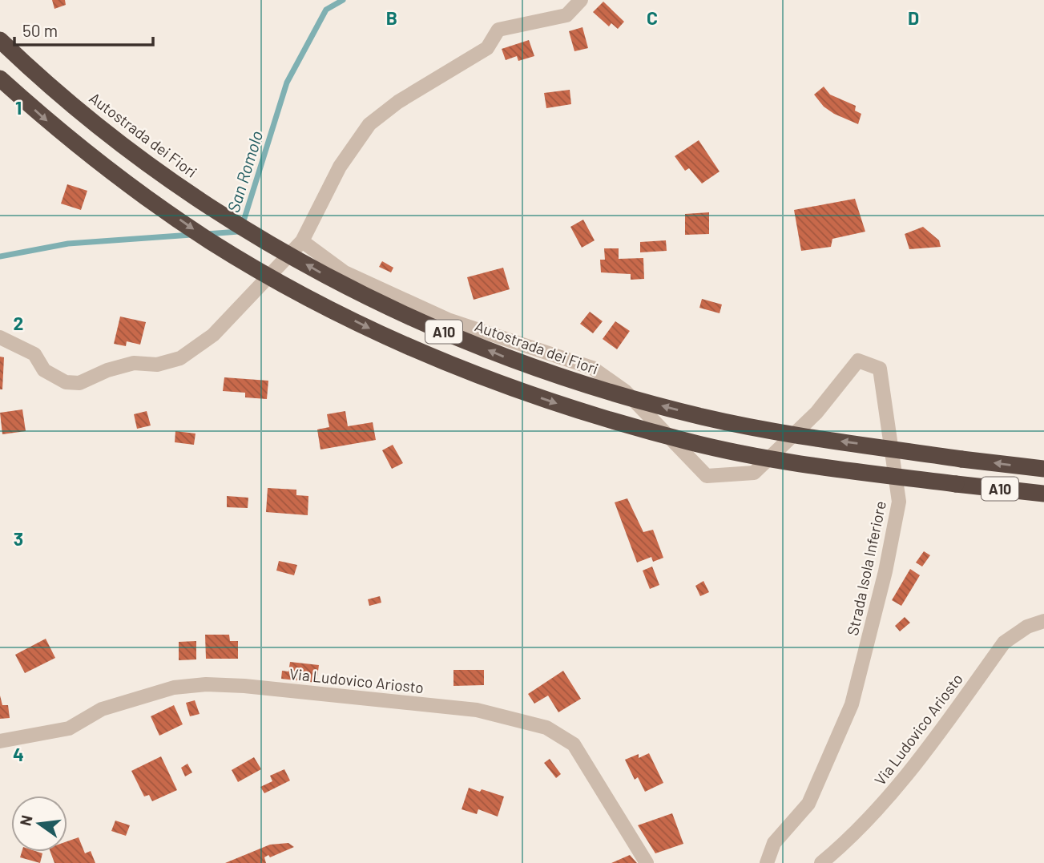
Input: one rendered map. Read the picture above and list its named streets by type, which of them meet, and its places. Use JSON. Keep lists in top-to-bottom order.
{
  "streets": {
    "highway": ["Autostrada dei Fiori", "A10"],
    "street": ["Strada Isola Inferiore", "Via Ludovico Ariosto"]
  },
  "water": ["San Romolo"],
  "scale_bar": "50 m",
  "north": "left",
  "grid": {
    "columns": ["B", "C", "D"],
    "rows": [
      "1",
      "2",
      "3",
      "4"
    ]
  }
}
